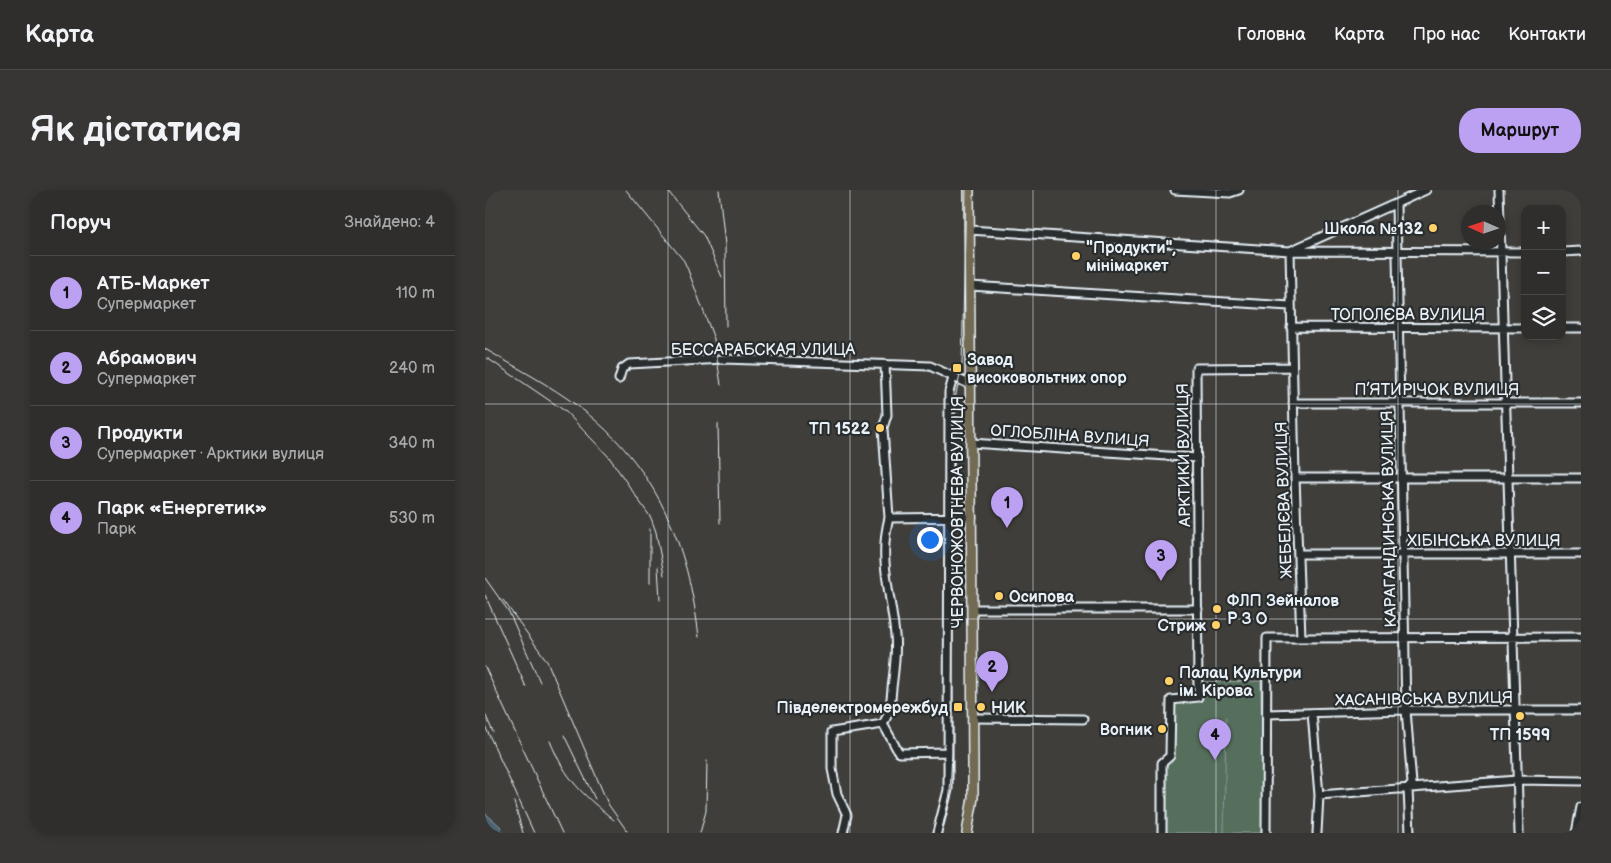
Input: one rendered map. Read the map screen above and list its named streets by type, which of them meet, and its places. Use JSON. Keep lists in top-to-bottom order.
{
  "streets": {
    "main road": ["ЧЕРВОНОЖОВТНЕВА ВУЛИЦЯ"],
    "street": [
      "ТОПОЛЄВА ВУЛИЦЯ",
      "БЕССАРАБСКАЯ УЛИЦА",
      "П’ЯТИРІЧОК ВУЛИЦЯ",
      "ОГЛОБЛІНА ВУЛИЦЯ",
      "АРКТИКИ ВУЛИЦЯ",
      "ЖЕБЕЛЄВА ВУЛИЦЯ",
      "КАРАГАНДИНСЬКА ВУЛИЦЯ",
      "ХІБІНСЬКА ВУЛИЦЯ",
      "ХАСАНІВСЬКА ВУЛИЦЯ"
    ]
  },
  "crossings": [
    ["ТОПОЛЄВА ВУЛИЦЯ", "ЖЕБЕЛЄВА ВУЛИЦЯ"],
    ["ТОПОЛЄВА ВУЛИЦЯ", "КАРАГАНДИНСЬКА ВУЛИЦЯ"],
    ["БЕССАРАБСКАЯ УЛИЦА", "ЧЕРВОНОЖОВТНЕВА ВУЛИЦЯ"],
    ["П’ЯТИРІЧОК ВУЛИЦЯ", "ЖЕБЕЛЄВА ВУЛИЦЯ"],
    ["П’ЯТИРІЧОК ВУЛИЦЯ", "КАРАГАНДИНСЬКА ВУЛИЦЯ"],
    ["ОГЛОБЛІНА ВУЛИЦЯ", "АРКТИКИ ВУЛИЦЯ"],
    ["ОГЛОБЛІНА ВУЛИЦЯ", "ЧЕРВОНОЖОВТНЕВА ВУЛИЦЯ"],
    ["АРКТИКИ ВУЛИЦЯ", "ЖЕБЕЛЄВА ВУЛИЦЯ"],
    ["ЖЕБЕЛЄВА ВУЛИЦЯ", "ХІБІНСЬКА ВУЛИЦЯ"],
    ["КАРАГАНДИНСЬКА ВУЛИЦЯ", "ХІБІНСЬКА ВУЛИЦЯ"],
    ["КАРАГАНДИНСЬКА ВУЛИЦЯ", "ХАСАНІВСЬКА ВУЛИЦЯ"]
  ],
  "places": {
    "other": [
      "Школа №132",
      "\"Продукти\", мінімаркет",
      "ТП 1522",
      "Осипова",
      "ФЛП Зейналов Р З О",
      "Стриж",
      "Палац Культури ім. Кірова",
      "НИК",
      "ТП 1599",
      "Вогник"
    ],
    "transit": ["Завод високовольтних опор", "Півделектромережбуд"]
  },
  "north": "left",
  "page": {
    "header": "Карта",
    "nav": [
      "Головна",
      "Карта",
      "Про нас",
      "Контакти"
    ],
    "buttons": "Маршрут",
    "title": "Як дістатися",
    "heading": ["Поруч", "Знайдено: 4"],
    "map_buttons": ["+", "−"],
    "list": [
      {
        "mark": "1",
        "name": "АТБ-Маркет",
        "note": "Супермаркет",
        "value": "110 m"
      },
      {
        "mark": "2",
        "name": "Абрамович",
        "note": "Супермаркет",
        "value": "240 m"
      },
      {
        "mark": "3",
        "name": "Продукти",
        "note": "Супермаркет · Арктики вулиця",
        "value": "340 m"
      },
      {
        "mark": "4",
        "name": "Парк «Енергетик»",
        "note": "Парк",
        "value": "530 m"
      }
    ],
    "pins": [
      "1",
      "3",
      "2",
      "4"
    ]
  }
}
